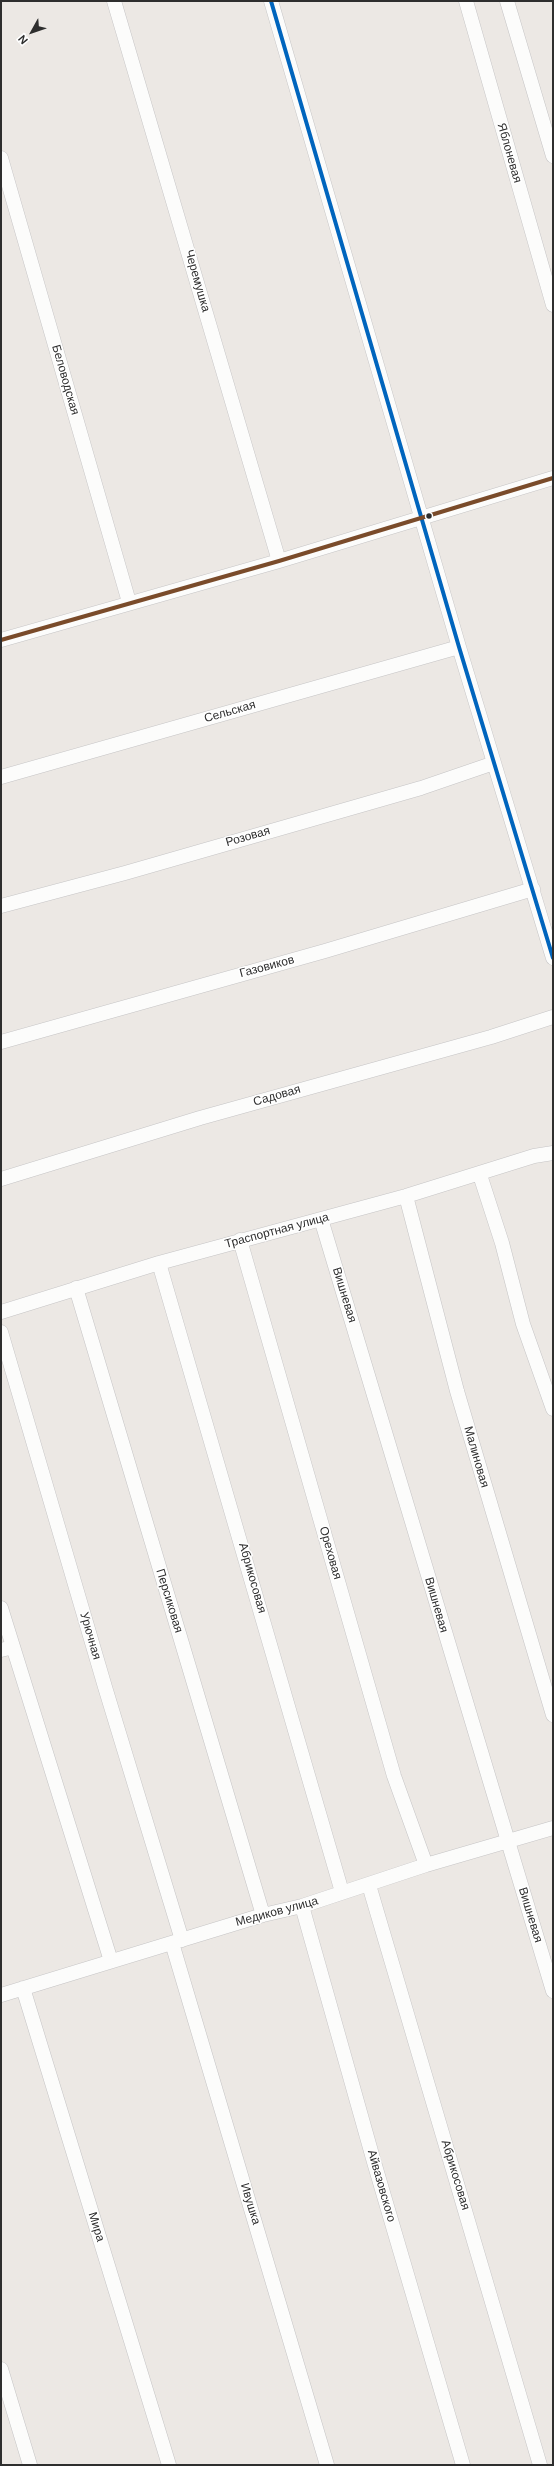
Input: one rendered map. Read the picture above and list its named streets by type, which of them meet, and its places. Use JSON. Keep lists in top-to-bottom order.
{
  "streets": {
    "street": [
      "Яблоневая",
      "Черемушка",
      "Беловодская",
      "Сельская",
      "Розовая",
      "Газовиков",
      "Садовая",
      "Траспортная улица",
      "Вишневая",
      "Малиновая",
      "Ореховая",
      "Абрикосовая",
      "Персиковая",
      "Урючная",
      "Медиков улица",
      "Айвазовского",
      "Ивушка",
      "Мира"
    ]
  },
  "crossings": [
    ["Траспортная улица", "Вишневая"],
    ["Траспортная улица", "Малиновая"],
    ["Траспортная улица", "Ореховая"],
    ["Траспортная улица", "Абрикосовая"],
    ["Траспортная улица", "Персиковая"],
    ["Вишневая", "Медиков улица"],
    ["Ореховая", "Медиков улица"],
    ["Абрикосовая", "Медиков улица"],
    ["Персиковая", "Медиков улица"],
    ["Урючная", "Медиков улица"],
    ["Урючная", "Ивушка"],
    ["Медиков улица", "Айвазовского"],
    ["Медиков улица", "Ивушка"],
    ["Медиков улица", "Мира"]
  ],
  "north": "bottom left"
}
